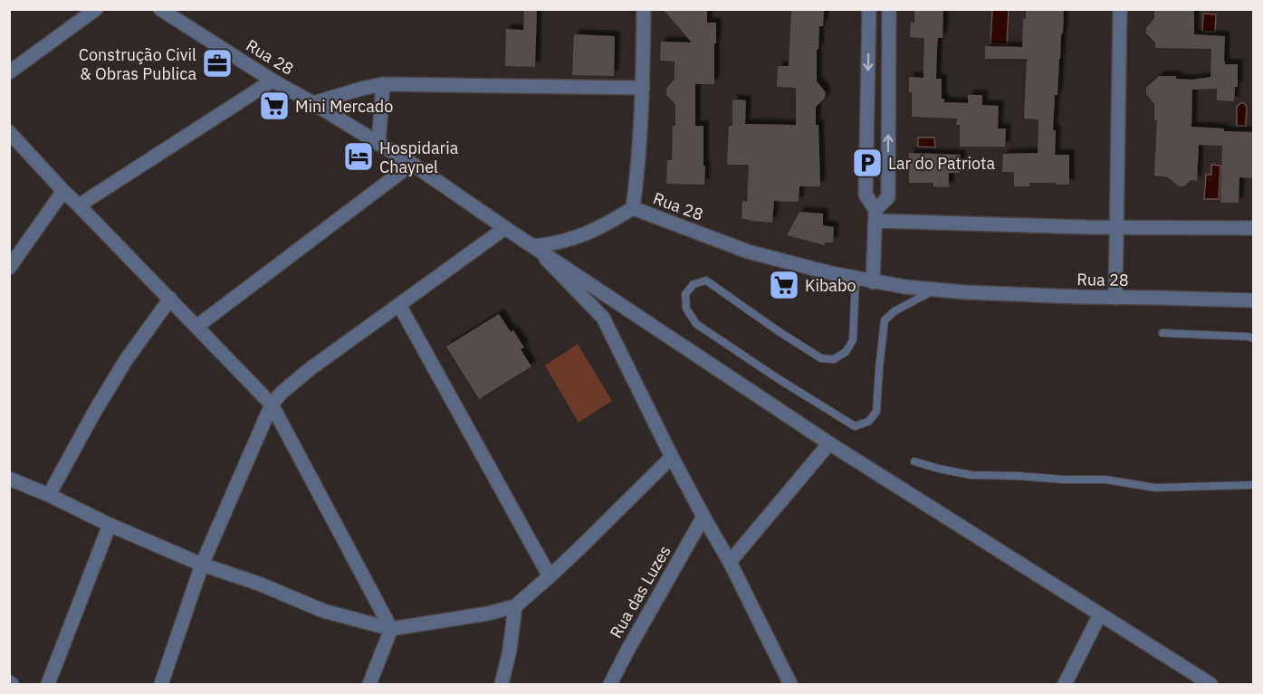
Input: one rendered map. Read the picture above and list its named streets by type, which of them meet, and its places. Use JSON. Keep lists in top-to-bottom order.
{
  "streets": {
    "street": ["Rua 28", "Rua das Luzes"]
  },
  "places": {
    "office": ["Construção Civil & Obras Publica"],
    "supermarket": ["Mini Mercado", "Kibabo"],
    "hotel": ["Hospidaria Chaynel"],
    "parking": ["Lar do Patriota"]
  }
}
